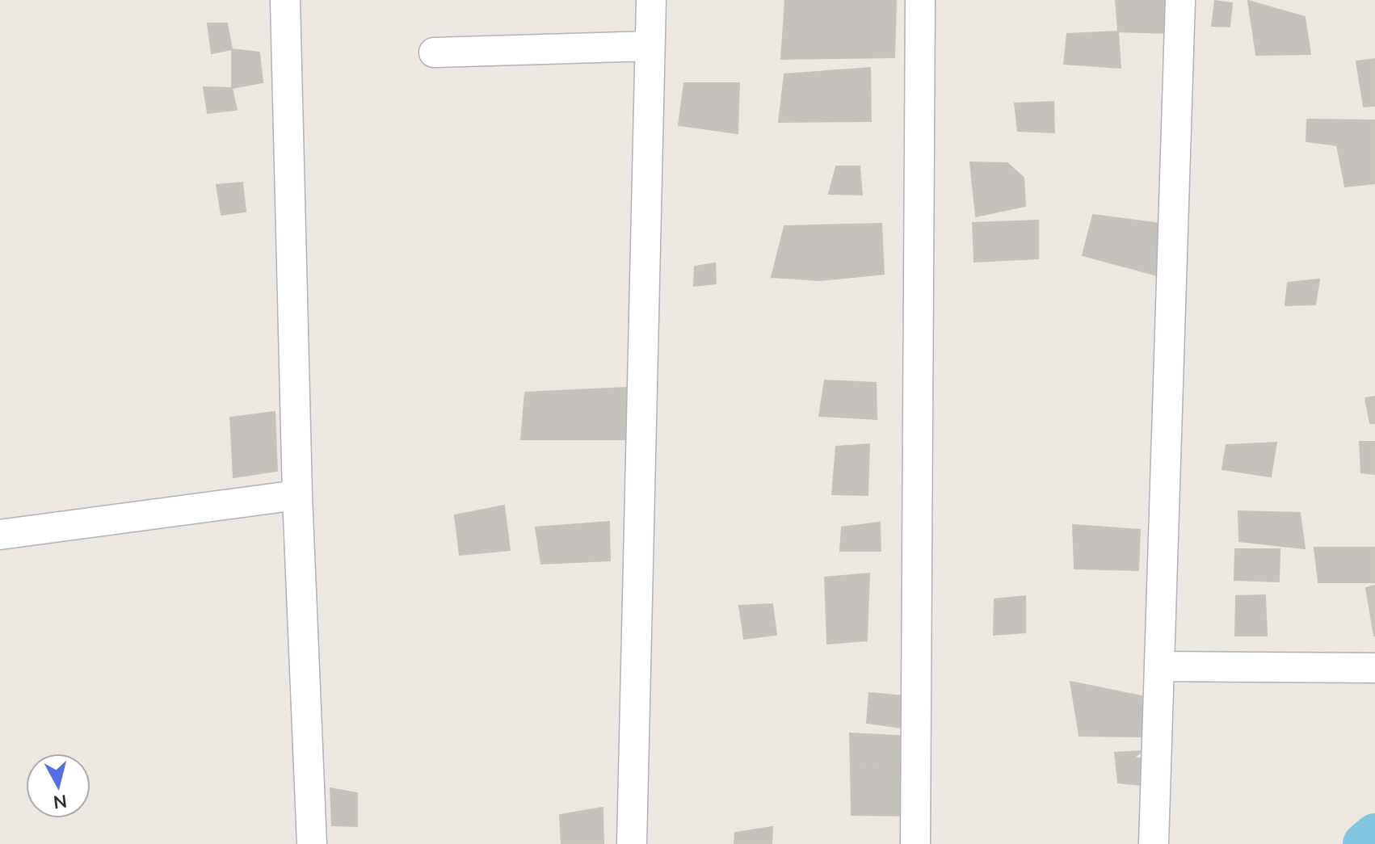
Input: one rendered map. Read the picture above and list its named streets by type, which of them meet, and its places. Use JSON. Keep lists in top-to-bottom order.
{
  "north": "bottom"
}
